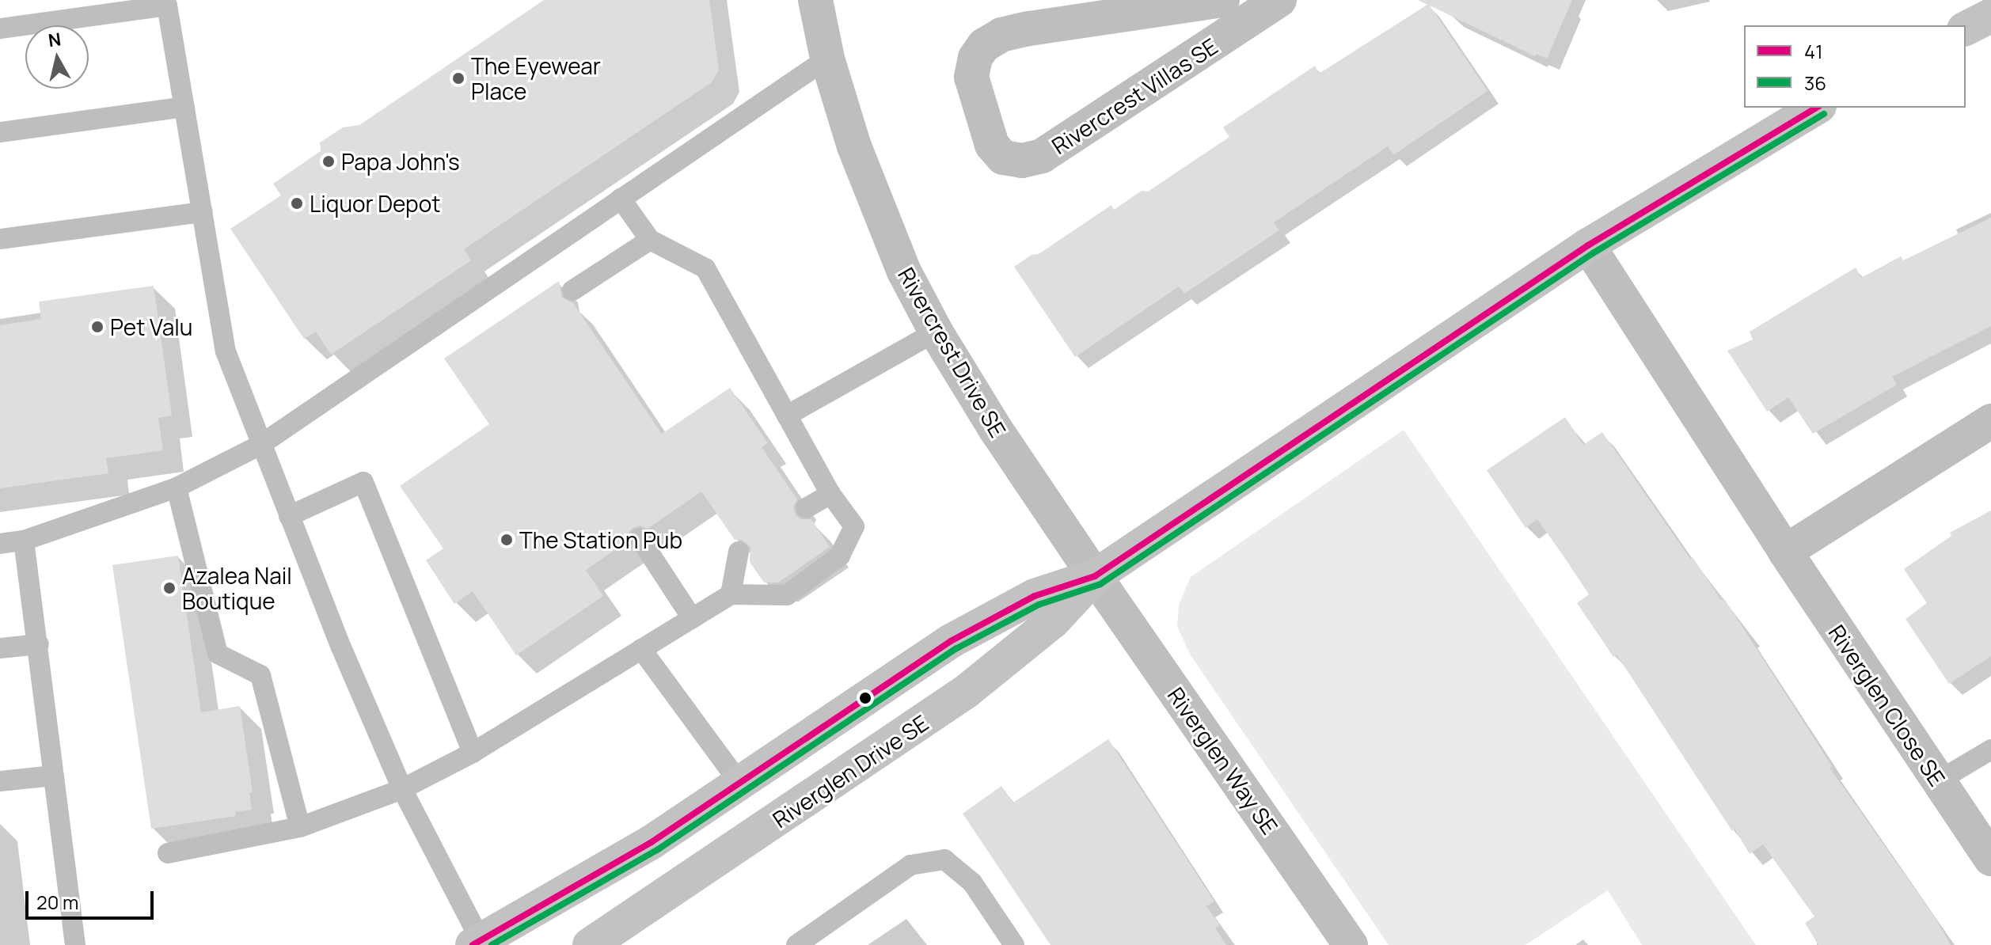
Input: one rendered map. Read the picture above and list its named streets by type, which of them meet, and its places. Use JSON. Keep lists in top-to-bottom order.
{
  "streets": {
    "street": [
      "Rivercrest Villas SE",
      "Rivercrest Drive SE",
      "Riverglen Close SE",
      "Riverglen Way SE",
      "Riverglen Drive SE"
    ]
  },
  "crossings": [
    ["Rivercrest Drive SE", "Riverglen Way SE"],
    ["Rivercrest Drive SE", "Riverglen Drive SE"],
    ["Riverglen Close SE", "Riverglen Drive SE"],
    ["Riverglen Way SE", "Riverglen Drive SE"]
  ],
  "places": [
    "The Eyewear Place",
    "Papa John's",
    "Liquor Depot",
    "Pet Valu",
    "The Station Pub",
    "Azalea Nail Boutique"
  ],
  "lines": ["transit line 41", "transit line 36"],
  "legend": ["41", "36"],
  "scale_bar": "20 m",
  "north": "top"
}
